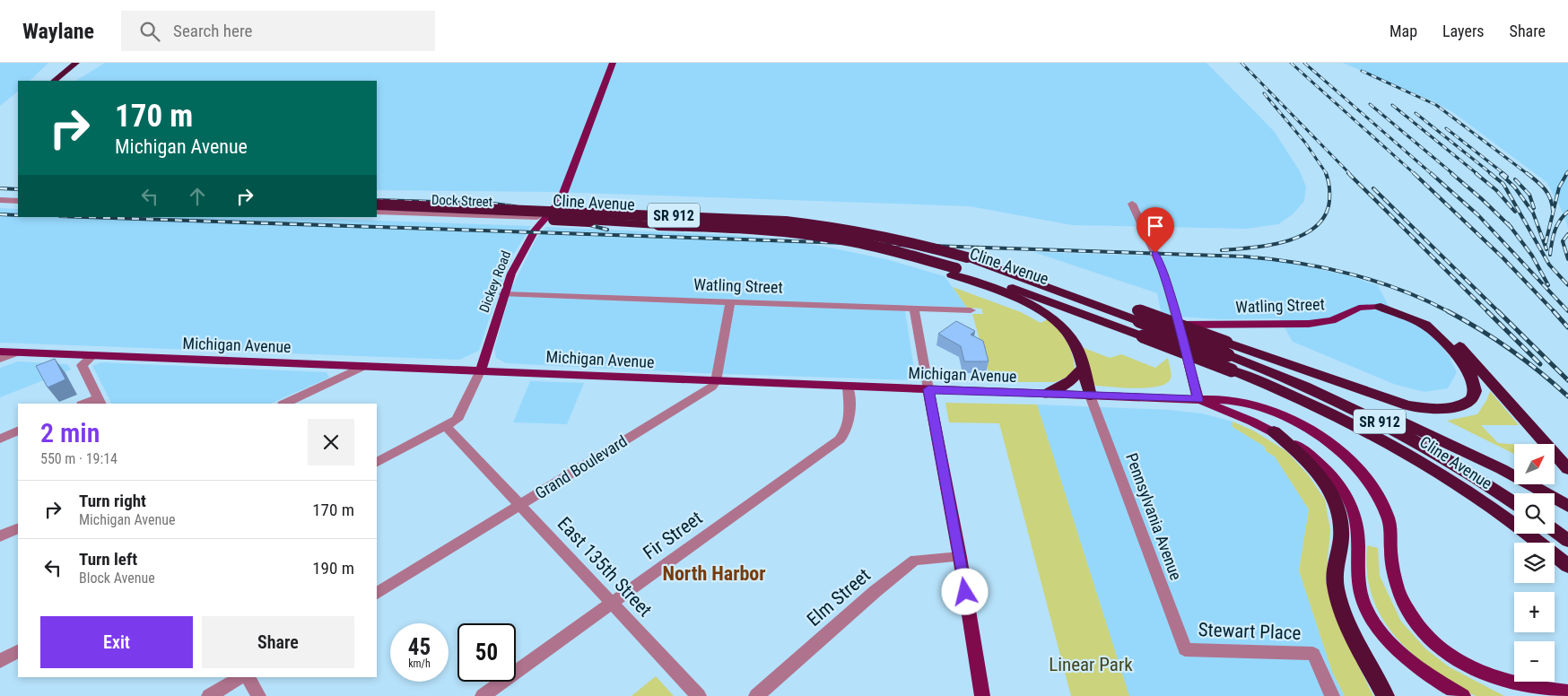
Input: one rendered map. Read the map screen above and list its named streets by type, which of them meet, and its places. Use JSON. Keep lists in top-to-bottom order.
{
  "streets": {
    "highway": ["Cline Avenue", "SR 912"],
    "main road": ["Dickey Road", "Watling Street", "Michigan Avenue"],
    "street": [
      "Dock Street",
      "Grand Boulevard",
      "Pennsylvania Avenue",
      "Fir Street",
      "East 135th Street",
      "Elm Street",
      "Stewart Place"
    ]
  },
  "crossings": [
    ["Dock Street", "Dickey Road"],
    ["Dickey Road", "Watling Street"],
    ["Dickey Road", "Michigan Avenue"],
    ["Michigan Avenue", "Grand Boulevard"],
    ["Michigan Avenue", "Pennsylvania Avenue"],
    ["Michigan Avenue", "Fir Street"],
    ["Grand Boulevard", "East 135th Street"],
    ["Pennsylvania Avenue", "Stewart Place"],
    ["Fir Street", "East 135th Street"]
  ],
  "districts": ["North Harbor"],
  "parks": ["Linear Park"],
  "north": "top right",
  "page": {
    "header": "Waylane",
    "search": "Search here",
    "nav": ["Map", "Layers", "Share"],
    "turn": ["170 m", "Michigan Avenue"],
    "heading": ["2 min", "550 m · 19:14"],
    "map_buttons": ["+", "−"],
    "list": [
      {
        "name": "Turn right",
        "note": "Michigan Avenue",
        "value": "170 m"
      },
      {
        "name": "Turn left",
        "note": "Block Avenue",
        "value": "190 m"
      }
    ],
    "buttons": ["Exit", "Share"],
    "speed": "45 km/h",
    "limit": "50"
  }
}
